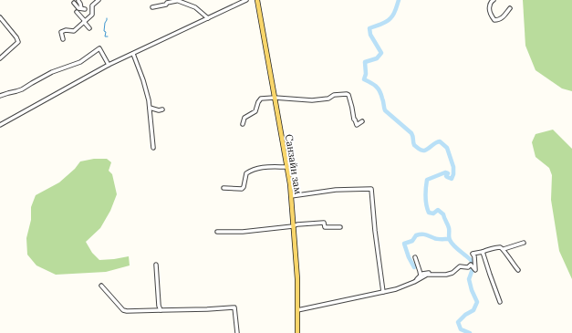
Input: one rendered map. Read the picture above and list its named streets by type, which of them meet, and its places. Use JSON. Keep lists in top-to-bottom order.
{
  "streets": {
    "main road": ["Санзайн зам"]
  }
}
